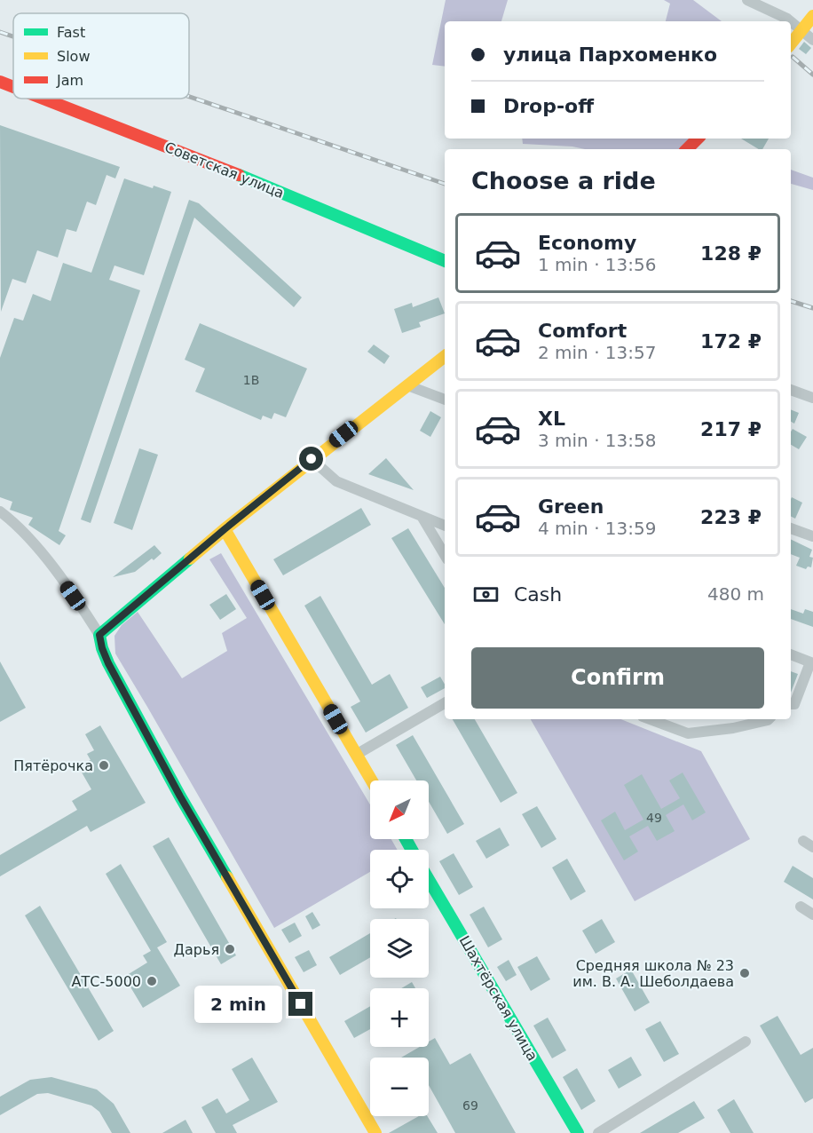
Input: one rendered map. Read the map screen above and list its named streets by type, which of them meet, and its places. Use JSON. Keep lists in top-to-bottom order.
{
  "streets": {
    "street": ["Советская улица", "Шахтёрская улица"]
  },
  "places": [
    "Пятёрочка",
    "Дарья",
    "Средняя школа № 23 им. В. А. Шеболдаева",
    "АТС-5000"
  ],
  "house_numbers": ["1В", "49", "69"],
  "legend": ["Fast", "Slow", "Jam"],
  "north": "bottom left",
  "page": {
    "banner": ["улица Пархоменко", "Drop-off"],
    "heading": "Choose a ride",
    "list": [
      {
        "name": "Economy",
        "note": "1 min · 13:56",
        "value": "128 ₽"
      },
      {
        "name": "Comfort",
        "note": "2 min · 13:57",
        "value": "172 ₽"
      },
      {
        "name": "XL",
        "note": "3 min · 13:58",
        "value": "217 ₽"
      },
      {
        "name": "Green",
        "note": "4 min · 13:59",
        "value": "223 ₽"
      }
    ],
    "pay": ["Cash", "480 m"],
    "buttons": "Confirm",
    "map_buttons": ["+", "−"],
    "bubble": "2 min"
  }
}
